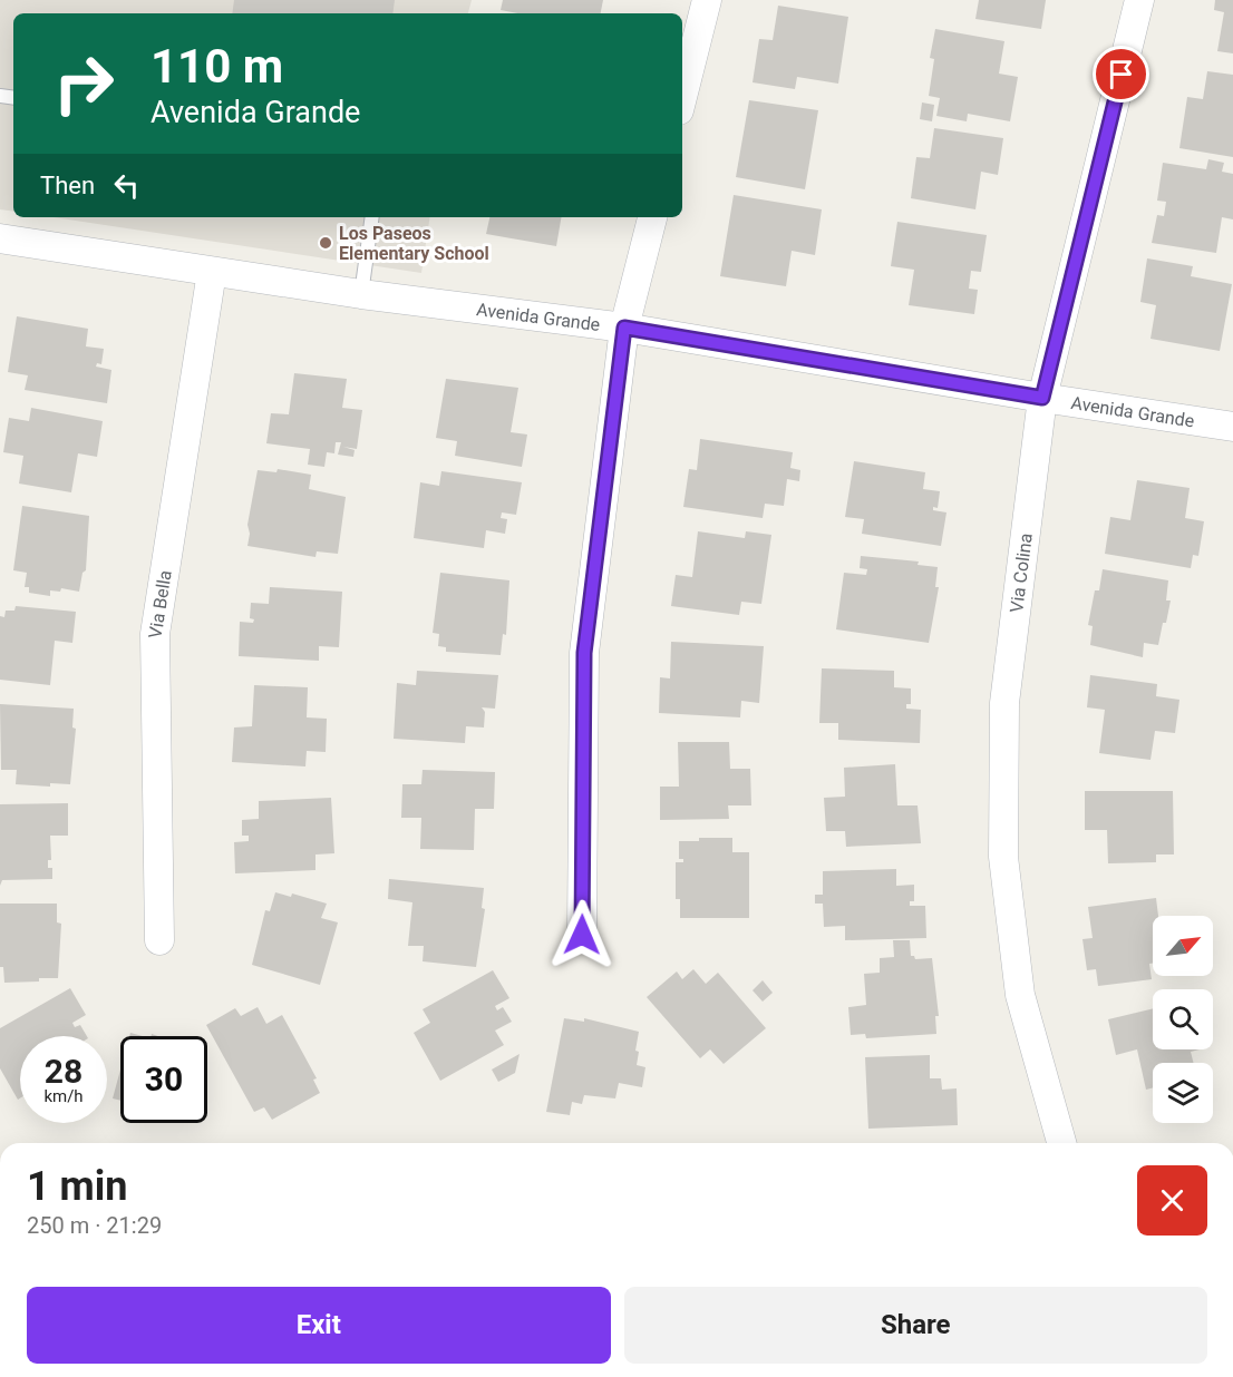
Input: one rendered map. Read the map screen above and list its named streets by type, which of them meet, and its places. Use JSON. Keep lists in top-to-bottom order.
{
  "streets": {
    "street": ["Avenida Grande", "Via Colina", "Via Bella"]
  },
  "crossings": [
    ["Avenida Grande", "Via Colina"],
    ["Avenida Grande", "Via Bella"]
  ],
  "places": ["Los Paseos Elementary School"],
  "north": "top right",
  "page": {
    "turn": ["110 m", "Avenida Grande"],
    "then": "Then",
    "speed": "28 km/h",
    "limit": "30",
    "heading": ["1 min", "250 m · 21:29"],
    "buttons": ["Exit", "Share"]
  }
}
